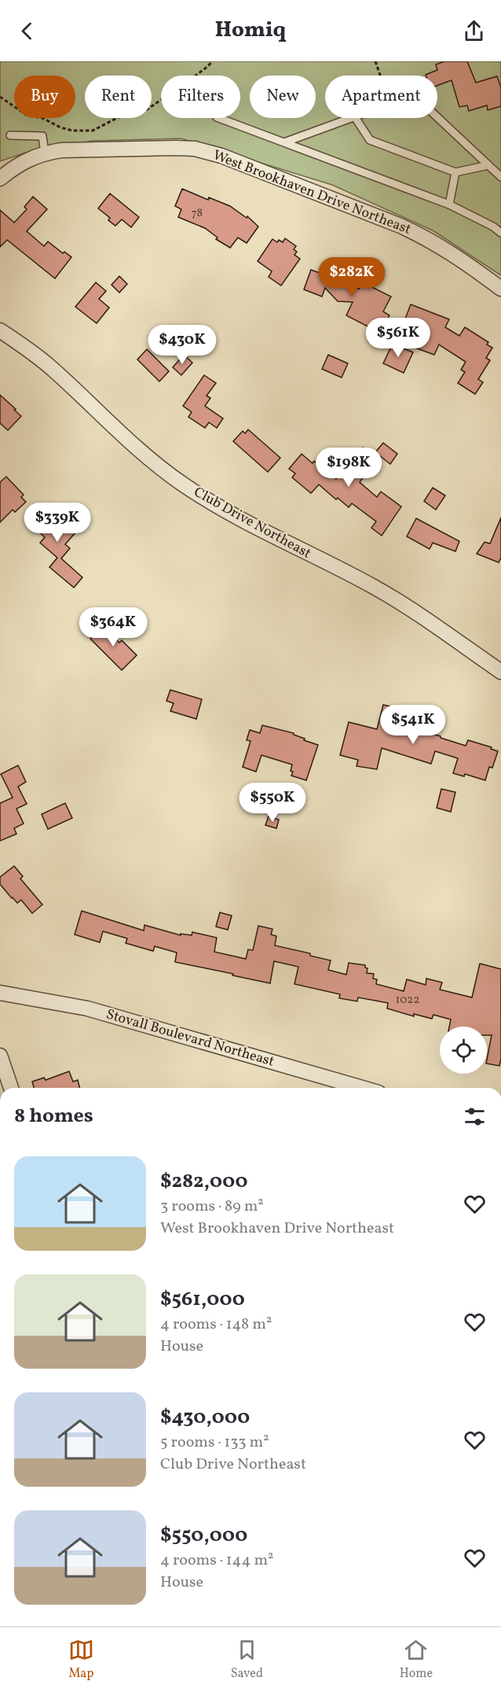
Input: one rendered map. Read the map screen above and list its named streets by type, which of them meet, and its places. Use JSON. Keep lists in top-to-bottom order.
{
  "streets": {
    "street": ["West Brookhaven Drive Northeast", "Club Drive Northeast", "Stovall Boulevard Northeast"]
  },
  "house_numbers": ["78", "1022"],
  "page": {
    "header": "Homiq",
    "chip": [
      "Buy",
      "Rent",
      "Filters",
      "New",
      "Apartment"
    ],
    "price": [
      "$282K",
      "$561K",
      "$430K",
      "$198K",
      "$339K",
      "$364K",
      "$541K",
      "$550K"
    ],
    "heading": "8 homes",
    "list": [
      {
        "name": "$282,000",
        "note": "3 rooms · 89 m² · West Brookhaven Drive Northeast"
      },
      {
        "name": "$561,000",
        "note": "4 rooms · 148 m² · House"
      },
      {
        "name": "$430,000",
        "note": "5 rooms · 133 m² · Club Drive Northeast"
      },
      {
        "name": "$550,000",
        "note": "4 rooms · 144 m² · House"
      }
    ],
    "tabs": ["Map", "Saved", "Home"]
  }
}
